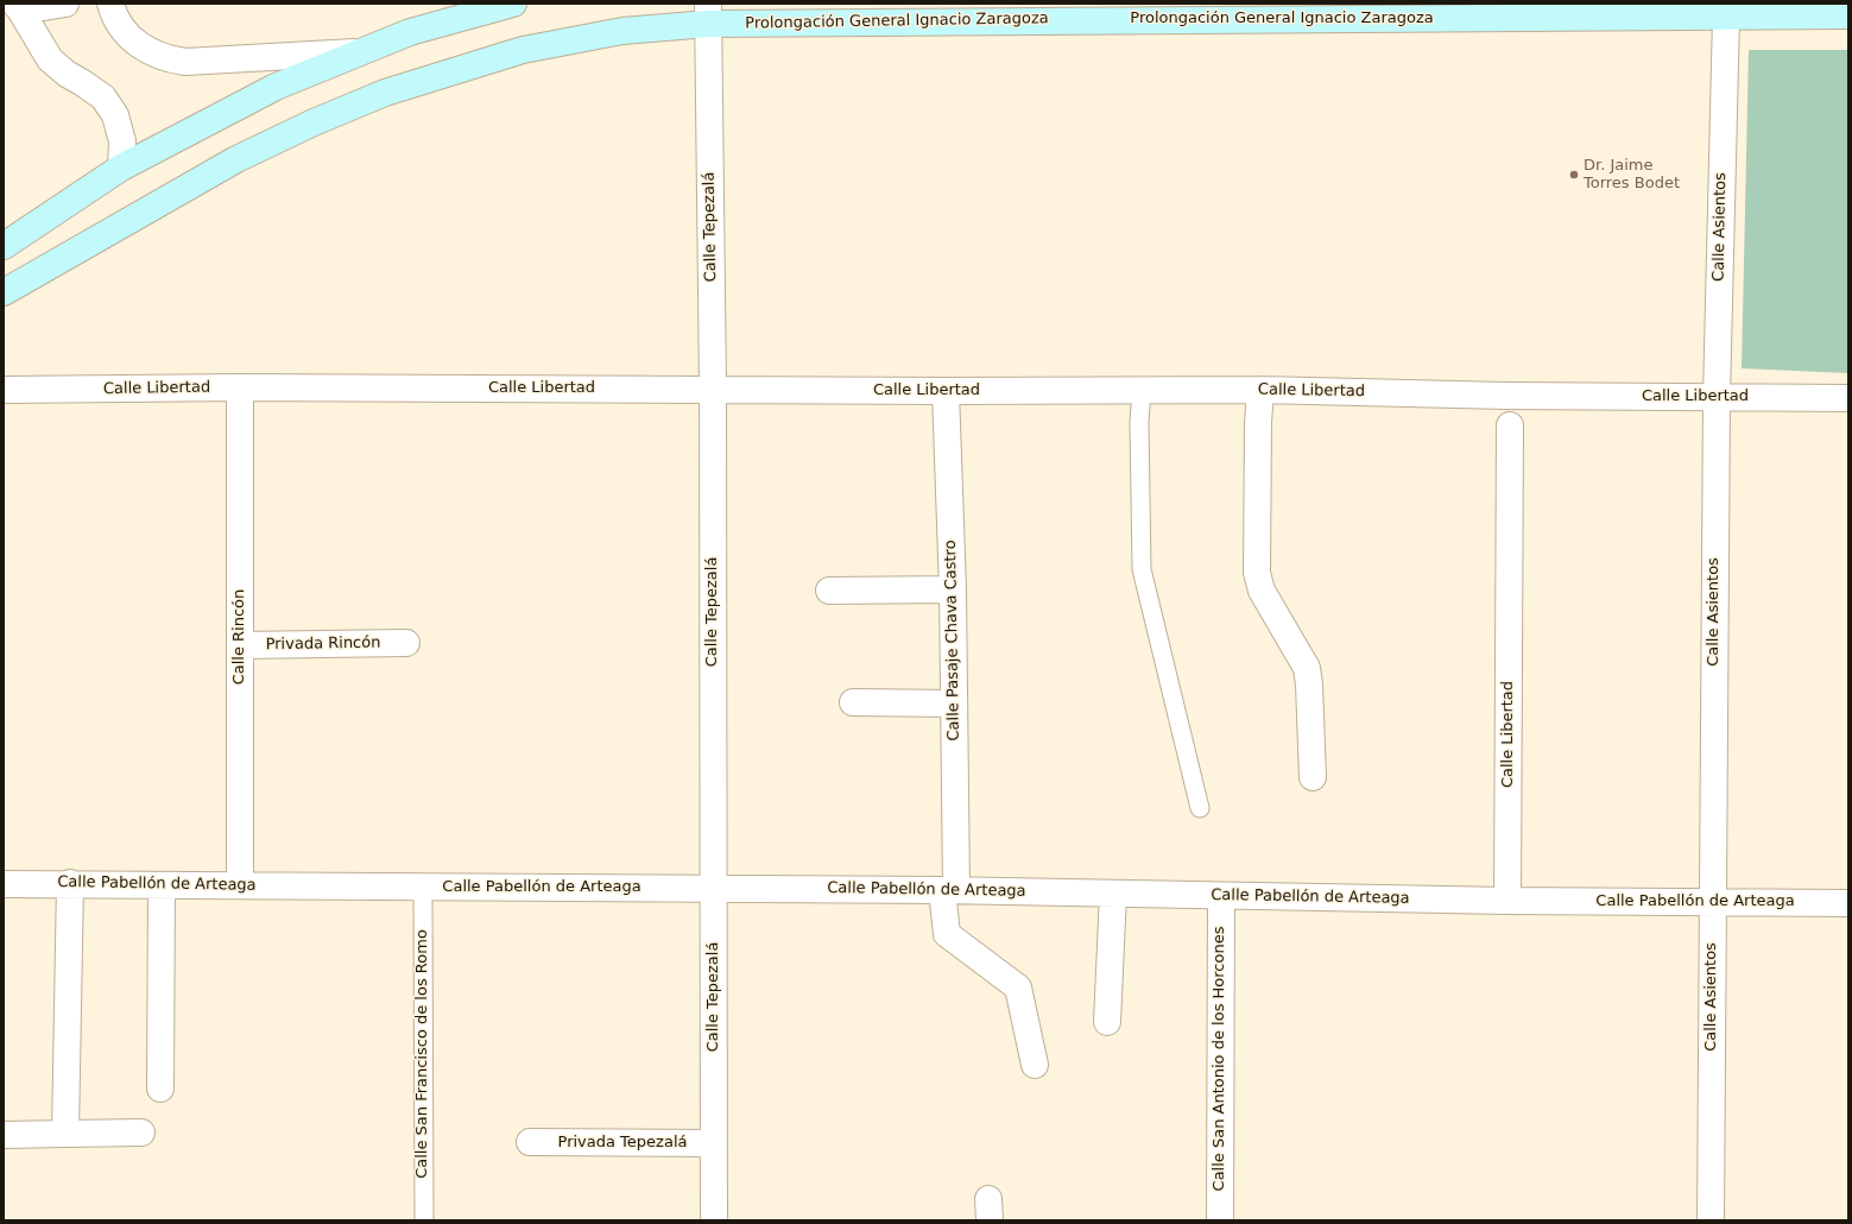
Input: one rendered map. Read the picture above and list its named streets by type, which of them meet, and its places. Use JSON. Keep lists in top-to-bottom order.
{
  "streets": {
    "street": [
      "Prolongación General Ignacio Zaragoza",
      "Calle Tepezalá",
      "Calle Asientos",
      "Calle Libertad",
      "Calle Rincón",
      "Calle Pasaje Chava Castro",
      "Privada Rincón",
      "Calle Pabellón de Arteaga",
      "Calle San Antonio de los Horcones",
      "Privada Tepezalá"
    ],
    "lane": ["Calle San Francisco de los Romo"]
  },
  "crossings": [
    ["Prolongación General Ignacio Zaragoza", "Calle Tepezalá"],
    ["Prolongación General Ignacio Zaragoza", "Calle Asientos"],
    ["Calle Tepezalá", "Calle Libertad"],
    ["Calle Tepezalá", "Calle Pabellón de Arteaga"],
    ["Calle Tepezalá", "Privada Tepezalá"],
    ["Calle Asientos", "Calle Libertad"],
    ["Calle Asientos", "Calle Pabellón de Arteaga"],
    ["Calle Libertad", "Calle Rincón"],
    ["Calle Libertad", "Calle Pasaje Chava Castro"],
    ["Calle Libertad", "Calle Pabellón de Arteaga"],
    ["Calle Rincón", "Privada Rincón"],
    ["Calle Rincón", "Calle Pabellón de Arteaga"],
    ["Calle Pasaje Chava Castro", "Calle Pabellón de Arteaga"],
    ["Calle Pabellón de Arteaga", "Calle San Francisco de los Romo"],
    ["Calle Pabellón de Arteaga", "Calle San Antonio de los Horcones"]
  ],
  "places": ["Dr. Jaime Torres Bodet"]
}
